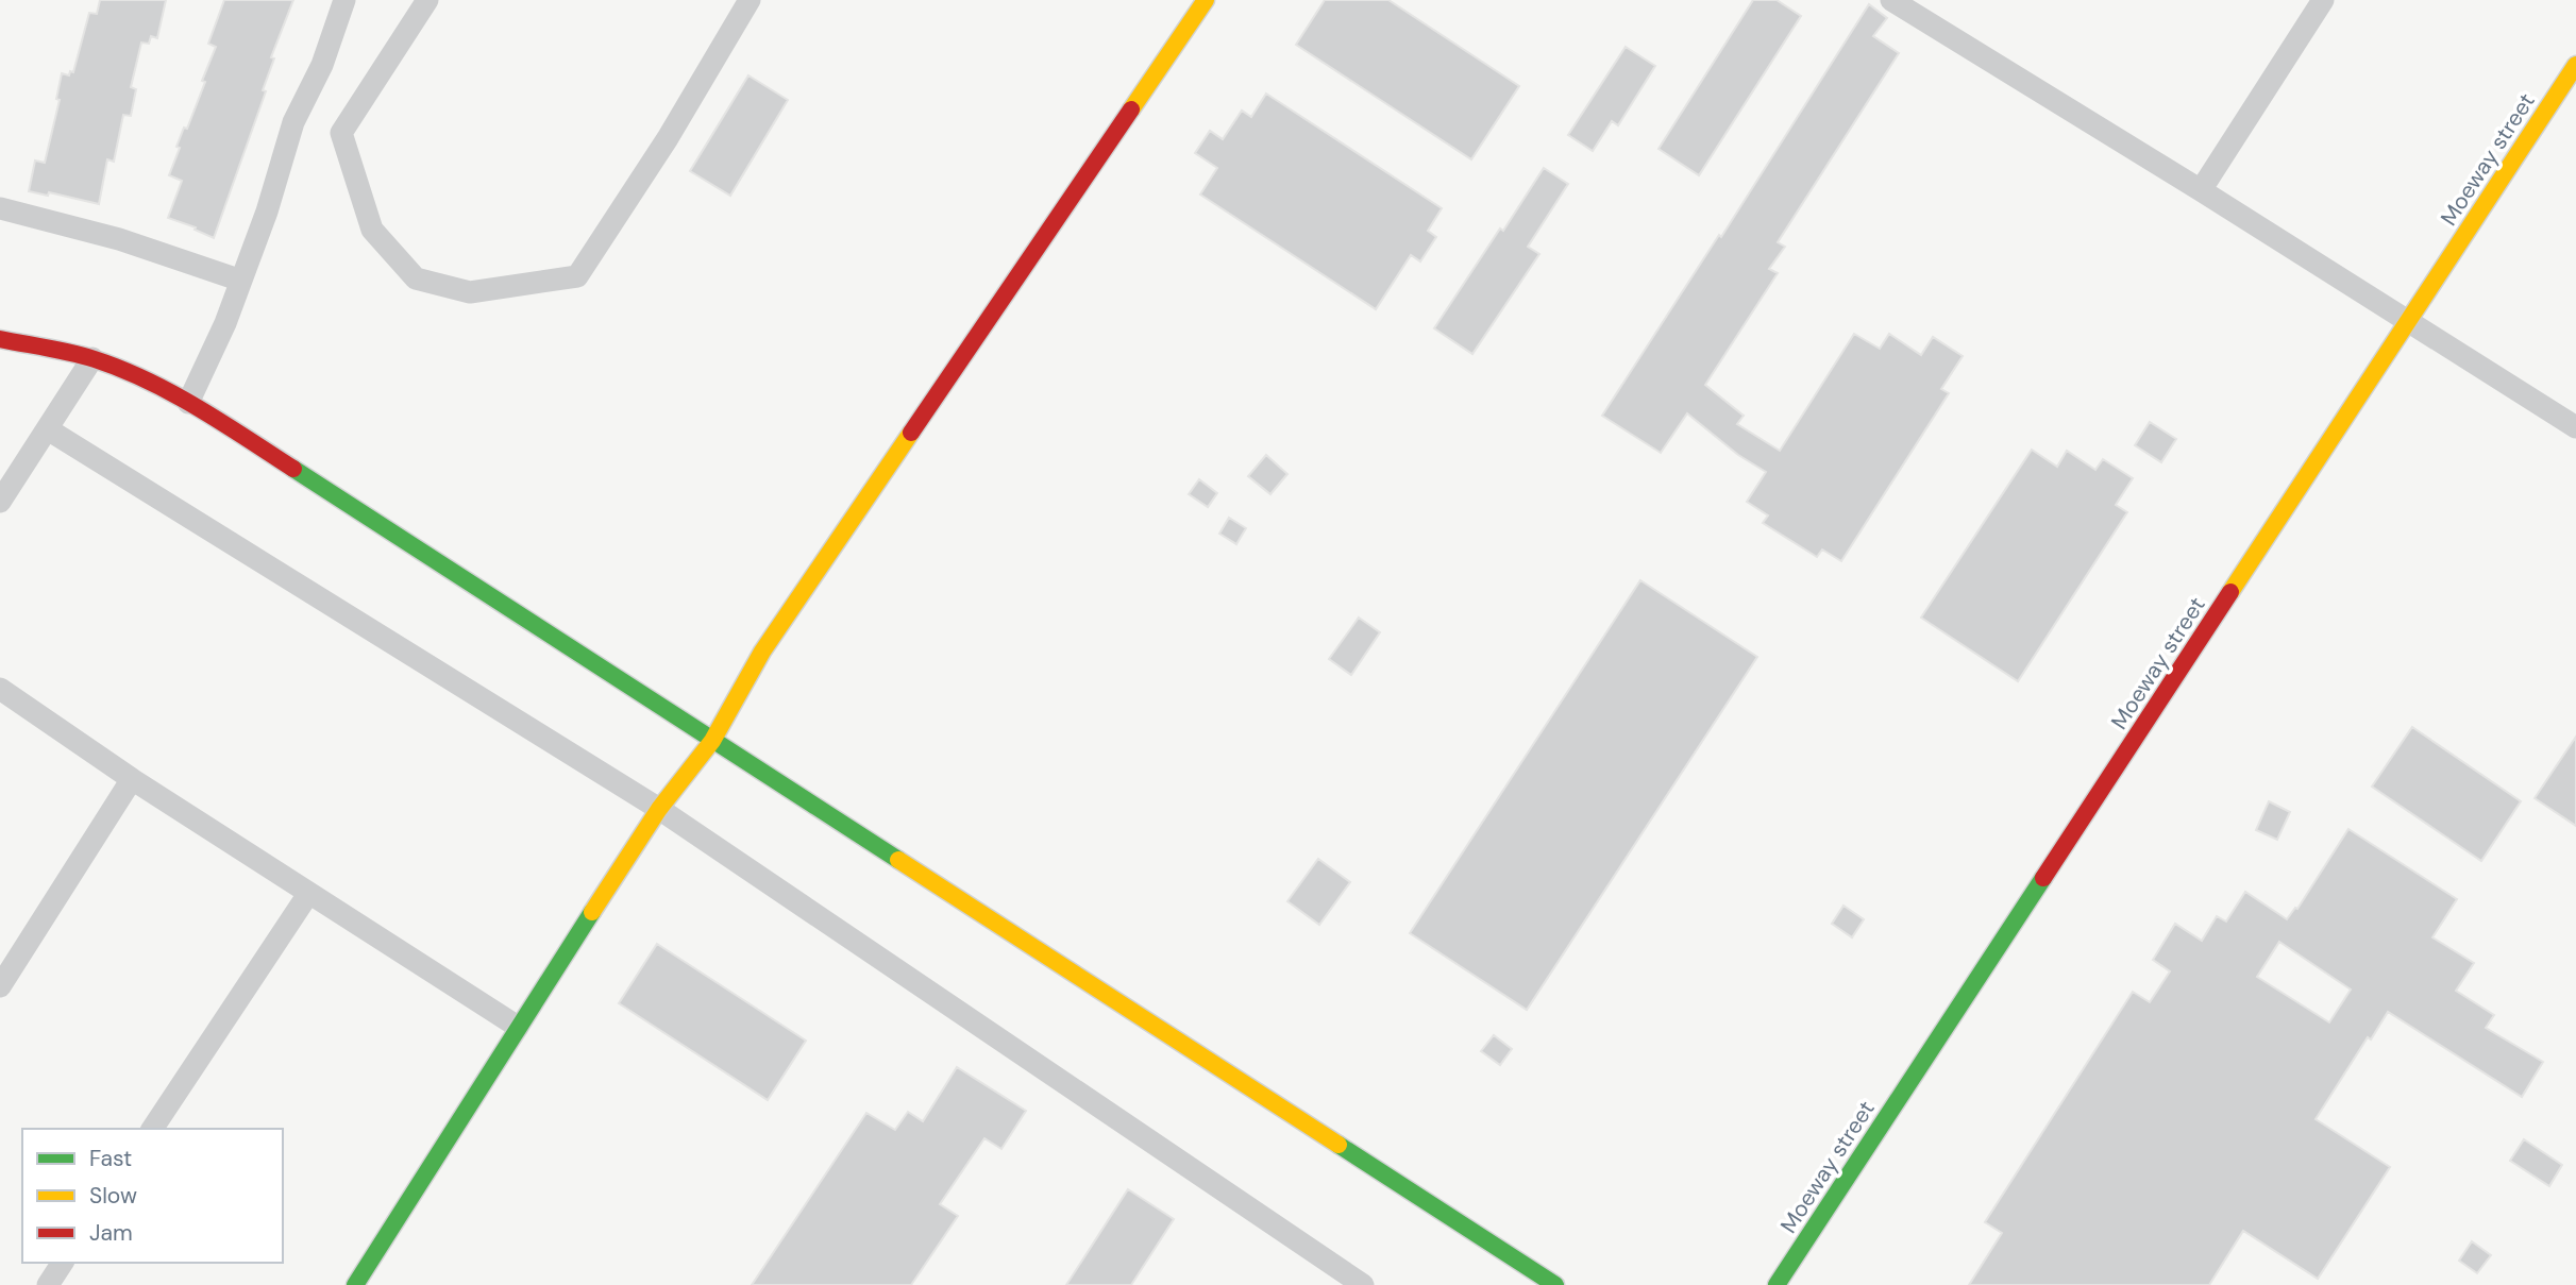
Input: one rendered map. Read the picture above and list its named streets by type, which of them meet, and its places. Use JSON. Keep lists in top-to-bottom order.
{
  "streets": {
    "street": ["Moeway street"]
  },
  "legend": ["Fast", "Slow", "Jam"]
}
